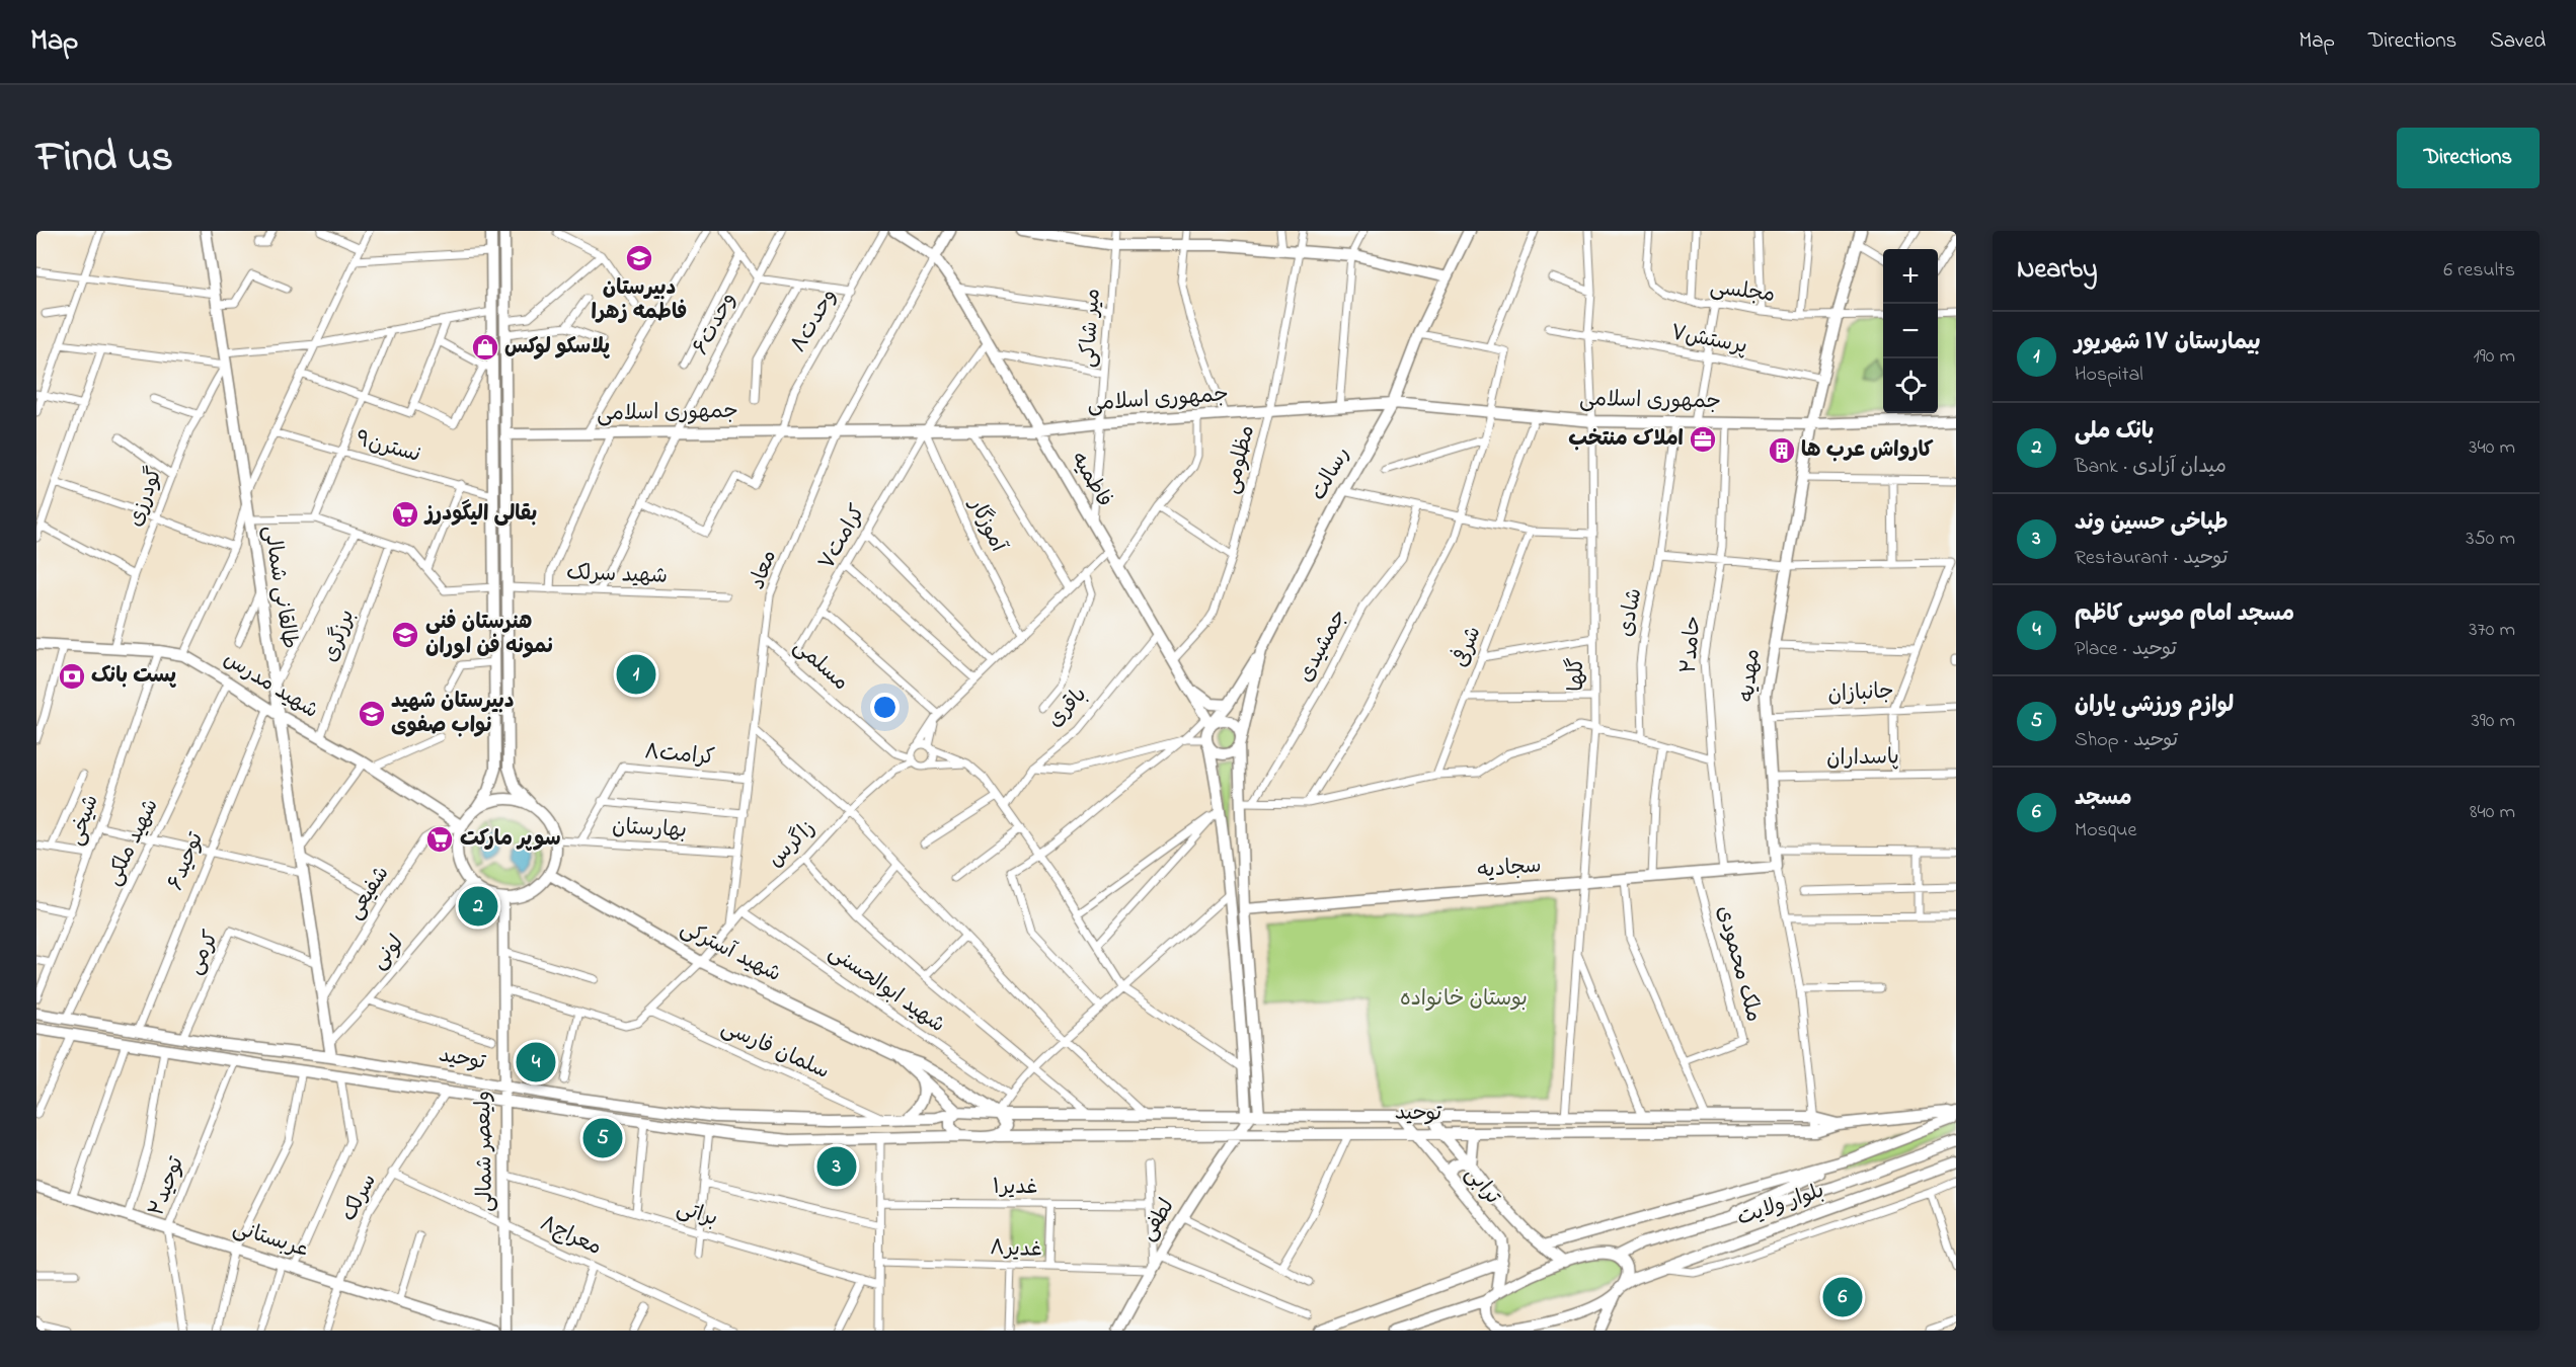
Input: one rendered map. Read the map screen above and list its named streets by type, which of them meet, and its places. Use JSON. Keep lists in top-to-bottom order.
{
  "streets": {
    "main road": [
      "جمهوری اسلامی",
      "رسالت",
      "فاطمیه",
      "طالقانی شمالی",
      "مهدیه",
      "شهید مدرس",
      "سجادیه",
      "شهید آسترکی",
      "توحید",
      "ولیعصر شمالی",
      "ترابی",
      "بلوار ولایت",
      "لطفی",
      "عربستانی"
    ],
    "street": [
      "مجلسی",
      "وحدت۸",
      "وحدت۶",
      "میر شاکی",
      "پرستش۷",
      "نسترن۹",
      "مظلومی",
      "گودرزی",
      "آموزگار",
      "کرامت۷",
      "معاد",
      "شهید سرلک",
      "شادی",
      "برزگری",
      "حامد۲",
      "جمشیدی",
      "شرفی",
      "مسلمی",
      "گلها",
      "جانبازان",
      "باقری",
      "کرامت۸",
      "پاسداران",
      "شیخی",
      "بهارستان",
      "شهید ملکی",
      "زاگرس",
      "توحید۶",
      "شفیعی",
      "کرمی",
      "لونی",
      "ملک محمودی",
      "شهید ابوالحسنی",
      "سلمان فارسی",
      "توحید۲",
      "غدیر۱",
      "سرلک",
      "براتی",
      "معراج۸",
      "غدیر۸"
    ]
  },
  "crossings": [
    ["مجلسی", "مهدیه"],
    ["وحدت۸", "وحدت۶"],
    ["وحدت۸", "جمهوری اسلامی"],
    ["وحدت۶", "جمهوری اسلامی"],
    ["وحدت۶", "شهید سرلک"],
    ["میر شاکی", "جمهوری اسلامی"],
    ["میر شاکی", "فاطمیه"],
    ["پرستش۷", "گلها"],
    ["پرستش۷", "مهدیه"],
    ["جمهوری اسلامی", "مظلومی"],
    ["جمهوری اسلامی", "رسالت"],
    ["جمهوری اسلامی", "فاطمیه"],
    ["جمهوری اسلامی", "آموزگار"],
    ["جمهوری اسلامی", "کرامت۷"],
    ["جمهوری اسلامی", "معاد"],
    ["جمهوری اسلامی", "شادی"],
    ["جمهوری اسلامی", "حامد۲"],
    ["جمهوری اسلامی", "گلها"],
    ["جمهوری اسلامی", "مهدیه"],
    ["مظلومی", "فاطمیه"],
    ["رسالت", "فاطمیه"],
    ["رسالت", "سجادیه"],
    ["رسالت", "توحید"],
    ["رسالت", "لطفی"],
    ["فاطمیه", "کرامت۷"],
    ["فاطمیه", "معاد"],
    ["فاطمیه", "باقری"],
    ["گودرزی", "طالقانی شمالی"],
    ["گودرزی", "شهید مدرس"],
    ["آموزگار", "کرامت۷"],
    ["کرامت۷", "مسلمی"],
    ["معاد", "مسلمی"],
    ["معاد", "کرامت۸"],
    ["معاد", "بهارستان"],
    ["معاد", "زاگرس"],
    ["طالقانی شمالی", "شهید مدرس"],
    ["طالقانی شمالی", "شفیعی"],
    ["طالقانی شمالی", "کرمی"],
    ["طالقانی شمالی", "لونی"],
    ["طالقانی شمالی", "توحید"],
    ["برزگری", "شهید مدرس"],
    ["حامد۲", "سجادیه"],
    ["مسلمی", "زاگرس"],
    ["گلها", "سجادیه"],
    ["گلها", "توحید"],
    ["مهدیه", "جانبازان"],
    ["مهدیه", "پاسداران"],
    ["مهدیه", "سجادیه"],
    ["مهدیه", "توحید"],
    ["شهید مدرس", "شیخی"],
    ["شهید مدرس", "بهارستان"],
    ["شهید مدرس", "شهید ملکی"],
    ["شهید مدرس", "توحید۶"],
    ["شهید مدرس", "شفیعی"],
    ["شهید مدرس", "شهید آسترکی"],
    ["شهید مدرس", "لونی"],
    ["شهید مدرس", "ولیعصر شمالی"],
    ["کرامت۸", "بهارستان"],
    ["بهارستان", "شفیعی"],
    ["بهارستان", "شهید آسترکی"],
    ["بهارستان", "لونی"],
    ["بهارستان", "ولیعصر شمالی"],
    ["شهید ملکی", "توحید"],
    ["زاگرس", "شهید آسترکی"],
    ["زاگرس", "شهید ابوالحسنی"],
    ["زاگرس", "سلمان فارسی"],
    ["زاگرس", "ولیعصر شمالی"],
    ["توحید۶", "توحید"],
    ["سجادیه", "ملک محمودی"],
    ["شفیعی", "شهید آسترکی"],
    ["شفیعی", "لونی"],
    ["شفیعی", "ولیعصر شمالی"],
    ["شهید آسترکی", "لونی"],
    ["شهید آسترکی", "ولیعصر شمالی"],
    ["کرمی", "توحید"],
    ["لونی", "ولیعصر شمالی"],
    ["سلمان فارسی", "توحید"],
    ["توحید", "ولیعصر شمالی"],
    ["توحید", "ترابی"],
    ["توحید", "توحید۲"],
    ["توحید", "سرلک"],
    ["توحید", "لطفی"],
    ["ولیعصر شمالی", "براتی"],
    ["ولیعصر شمالی", "معراج۸"],
    ["توحید۲", "عربستانی"],
    ["سرلک", "معراج۸"],
    ["سرلک", "عربستانی"],
    ["لطفی", "غدیر۸"]
  ],
  "parks": ["بوستان خانواده"],
  "places": {
    "school or university": ["دبیرستان فاطمه زهرا", "هنرستان فنی نمونه فن اوران", "دبیرستان شهید نواب صفوی"],
    "shop": ["پلاسکو لوکس"],
    "office": ["املاک منتخب"],
    "building": ["کارواش عرب ها"],
    "supermarket": ["بقالی الیگودرز", "سوپر مارکت"],
    "bank": ["پست بانک"]
  },
  "page": {
    "header": "Map",
    "nav": ["Map", "Directions", "Saved"],
    "title": "Find us",
    "buttons": "Directions",
    "heading": ["Nearby", "6 results"],
    "map_buttons": ["+", "−"],
    "list": [
      {
        "mark": "1",
        "name": "بیمارستان ۱۷ شهریور",
        "note": "Hospital",
        "value": "190 m"
      },
      {
        "mark": "2",
        "name": "بانک ملی",
        "note": "Bank · میدان آزادی",
        "value": "340 m"
      },
      {
        "mark": "3",
        "name": "طباخی حسین وند",
        "note": "Restaurant · توحید",
        "value": "350 m"
      },
      {
        "mark": "4",
        "name": "مسجد امام موسی کاظم",
        "note": "Place · توحید",
        "value": "370 m"
      },
      {
        "mark": "5",
        "name": "لوازم ورزشی یاران",
        "note": "Shop · توحید",
        "value": "390 m"
      },
      {
        "mark": "6",
        "name": "مسجد",
        "note": "Mosque",
        "value": "840 m"
      }
    ],
    "pins": [
      "1",
      "2",
      "4",
      "5",
      "3",
      "6"
    ]
  }
}
